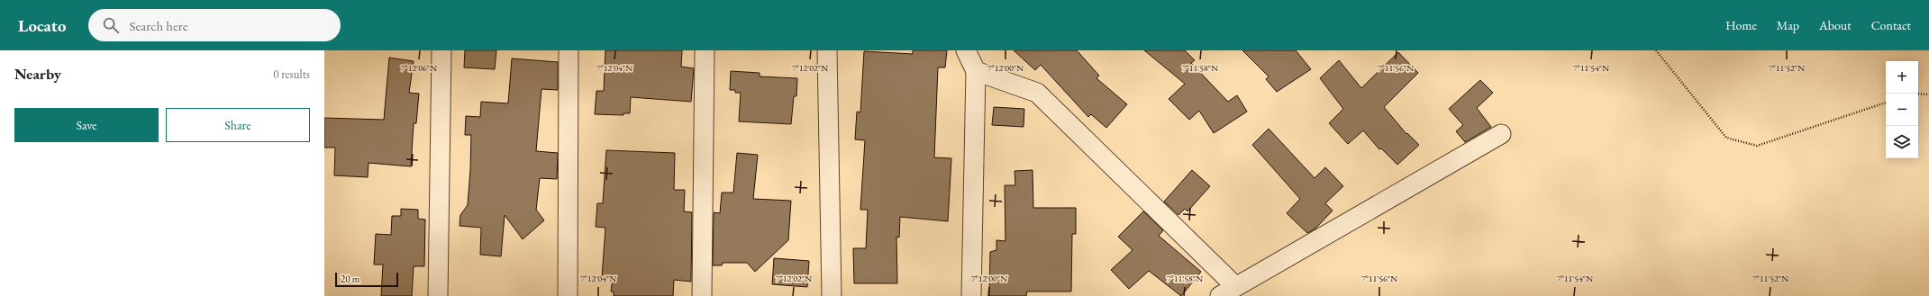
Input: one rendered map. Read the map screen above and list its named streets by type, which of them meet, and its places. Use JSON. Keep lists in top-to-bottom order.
{
  "scale_bar": "20 m",
  "page": {
    "header": "Locato",
    "search": "Search here",
    "nav": [
      "Home",
      "Map",
      "About",
      "Contact"
    ],
    "heading": ["Nearby", "0 results"],
    "map_buttons": ["+", "−"],
    "buttons": ["Save", "Share"],
    "scale": "20 m"
  },
  "coordinates": [
    "7°12'06\"N",
    "7°12'04\"N",
    "7°12'02\"N",
    "7°12'00\"N",
    "7°11'58\"N",
    "7°11'56\"N",
    "7°11'54\"N",
    "7°11'52\"N"
  ]
}
